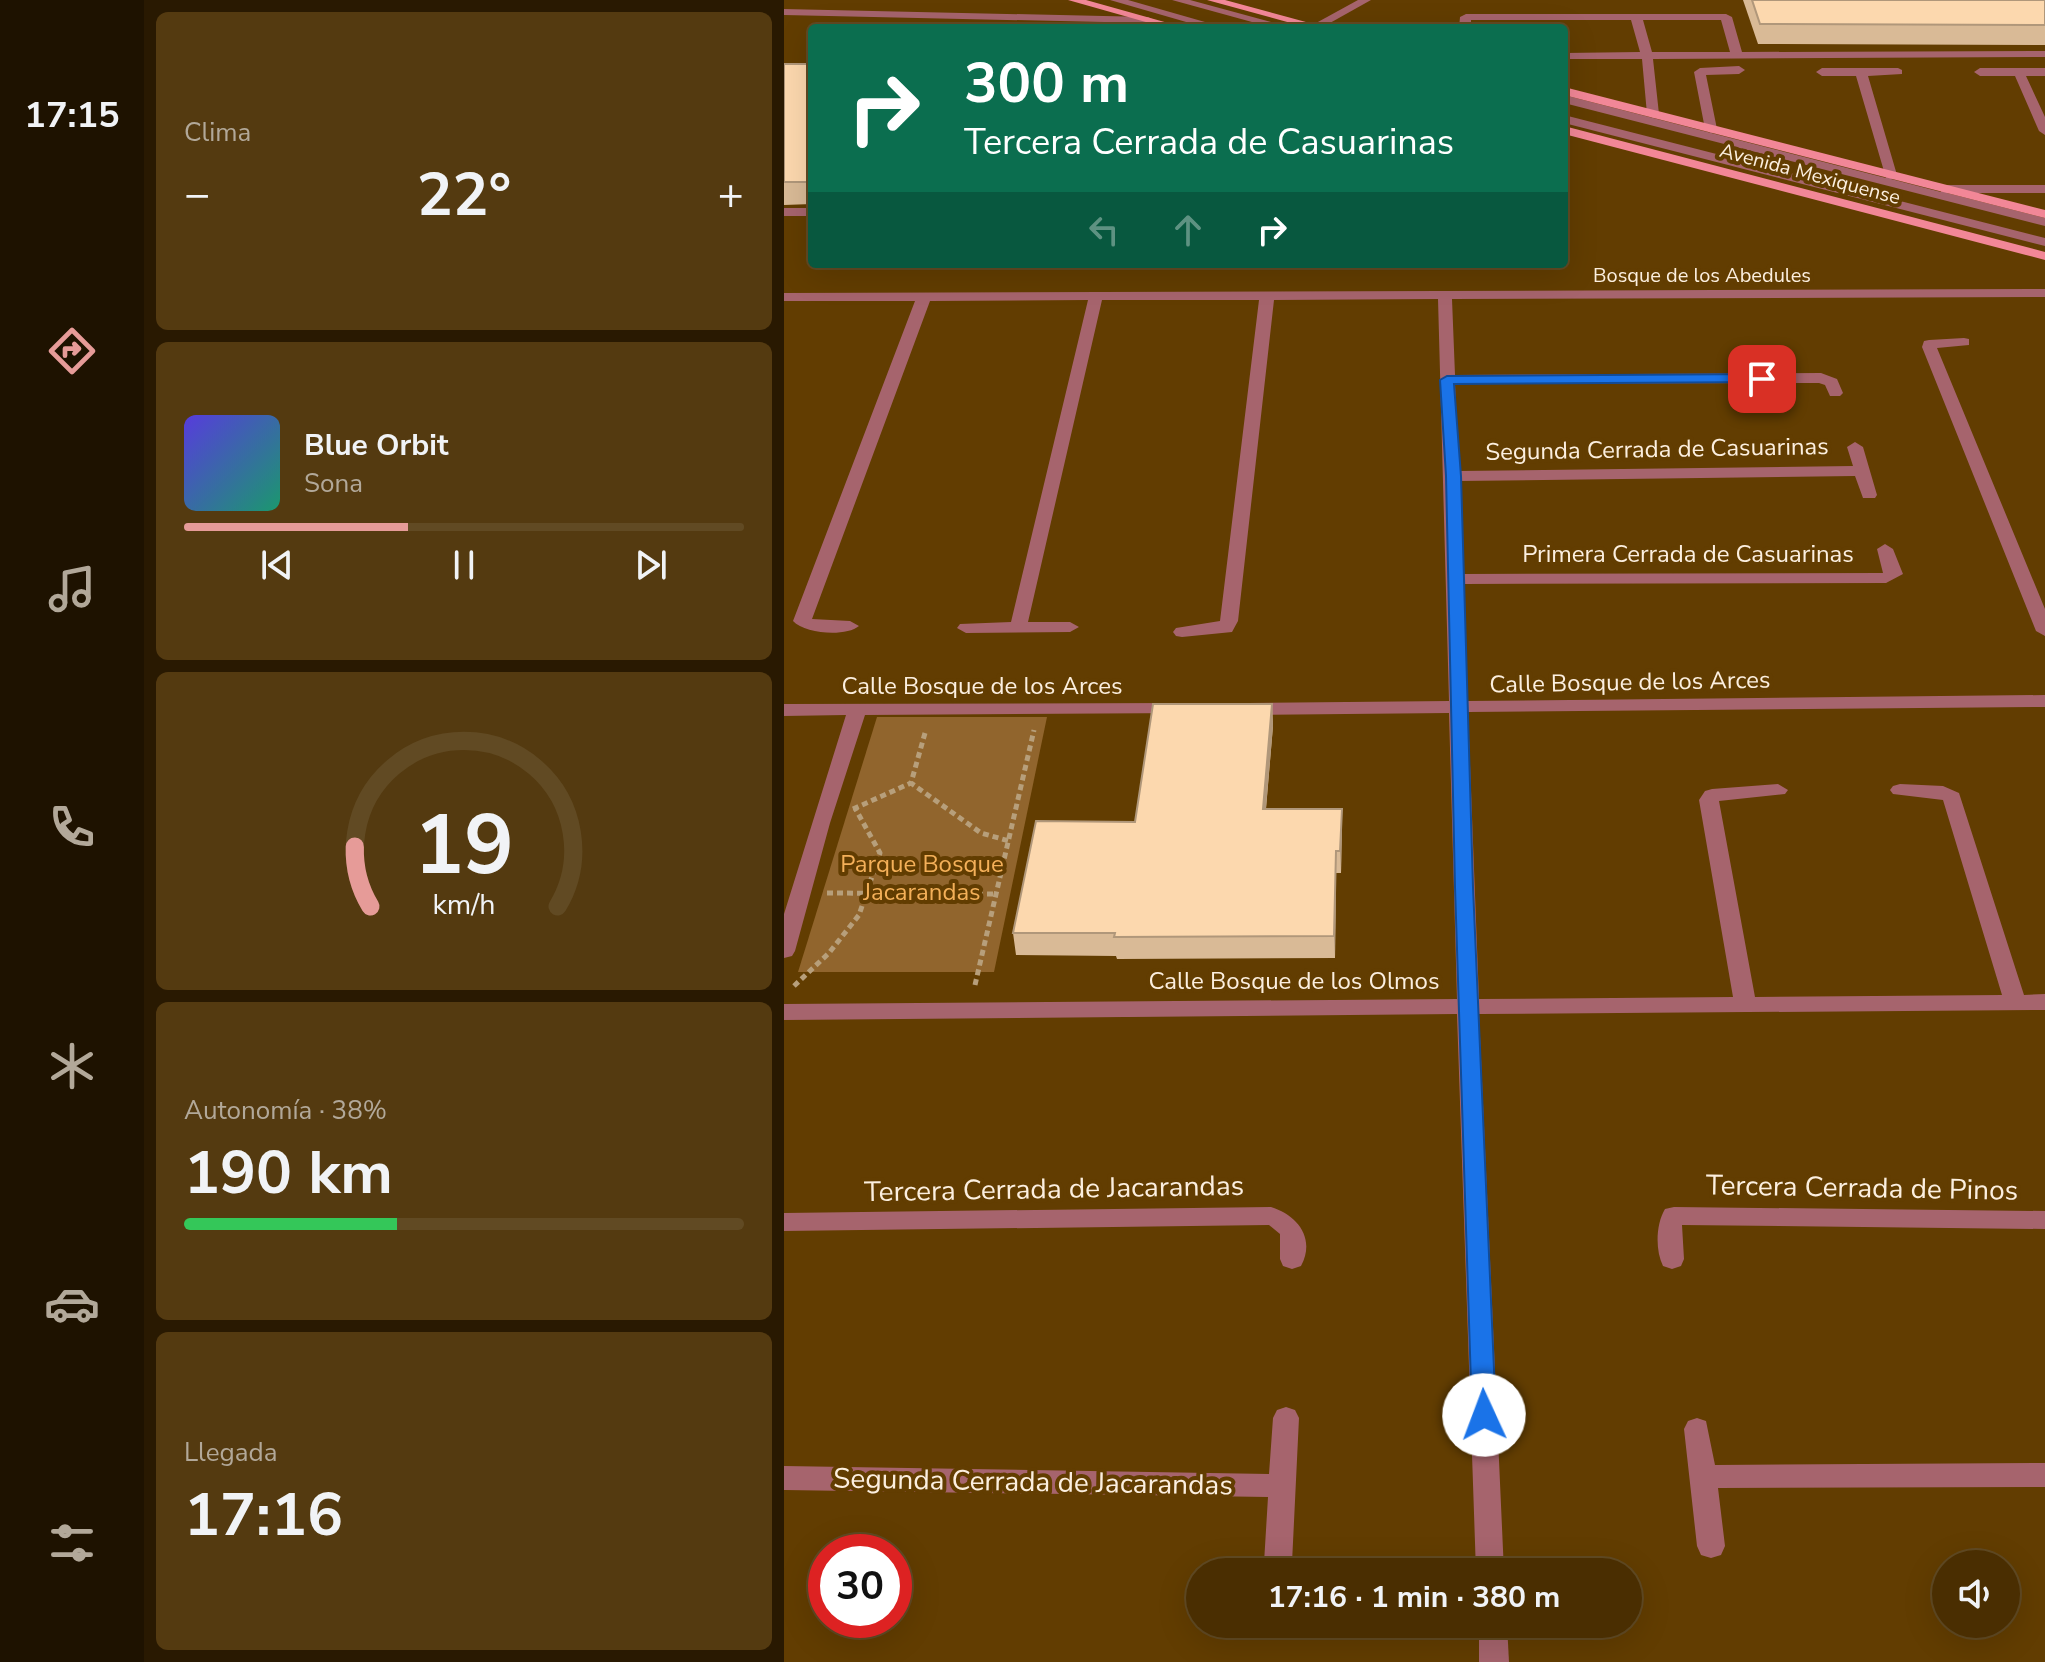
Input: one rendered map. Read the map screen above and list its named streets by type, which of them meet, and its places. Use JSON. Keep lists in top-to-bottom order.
{
  "streets": {
    "main road": ["Avenida Mexiquense"],
    "street": [
      "Bosque de los Abedules",
      "Segunda Cerrada de Casuarinas",
      "Primera Cerrada de Casuarinas",
      "Calle Bosque de los Arces",
      "Calle Bosque de los Olmos",
      "Tercera Cerrada de Pinos",
      "Tercera Cerrada de Jacarandas",
      "Segunda Cerrada de Jacarandas"
    ]
  },
  "parks": ["Parque Bosque Jacarandas"],
  "page": {
    "tabs": "17:15",
    "tile": [
      "Clima",
      ["Autonomía · 38%", "190 km"],
      ["Llegada", "17:16"]
    ],
    "turn": ["300 m", "Tercera Cerrada de Casuarinas"],
    "heat": ["−", "22°", "+"],
    "song": ["Blue Orbit", "Sona"],
    "limit": "30",
    "trip": "17:16 · 1 min · 380 m",
    "gauge": ["19", "km/h"]
  }
}
